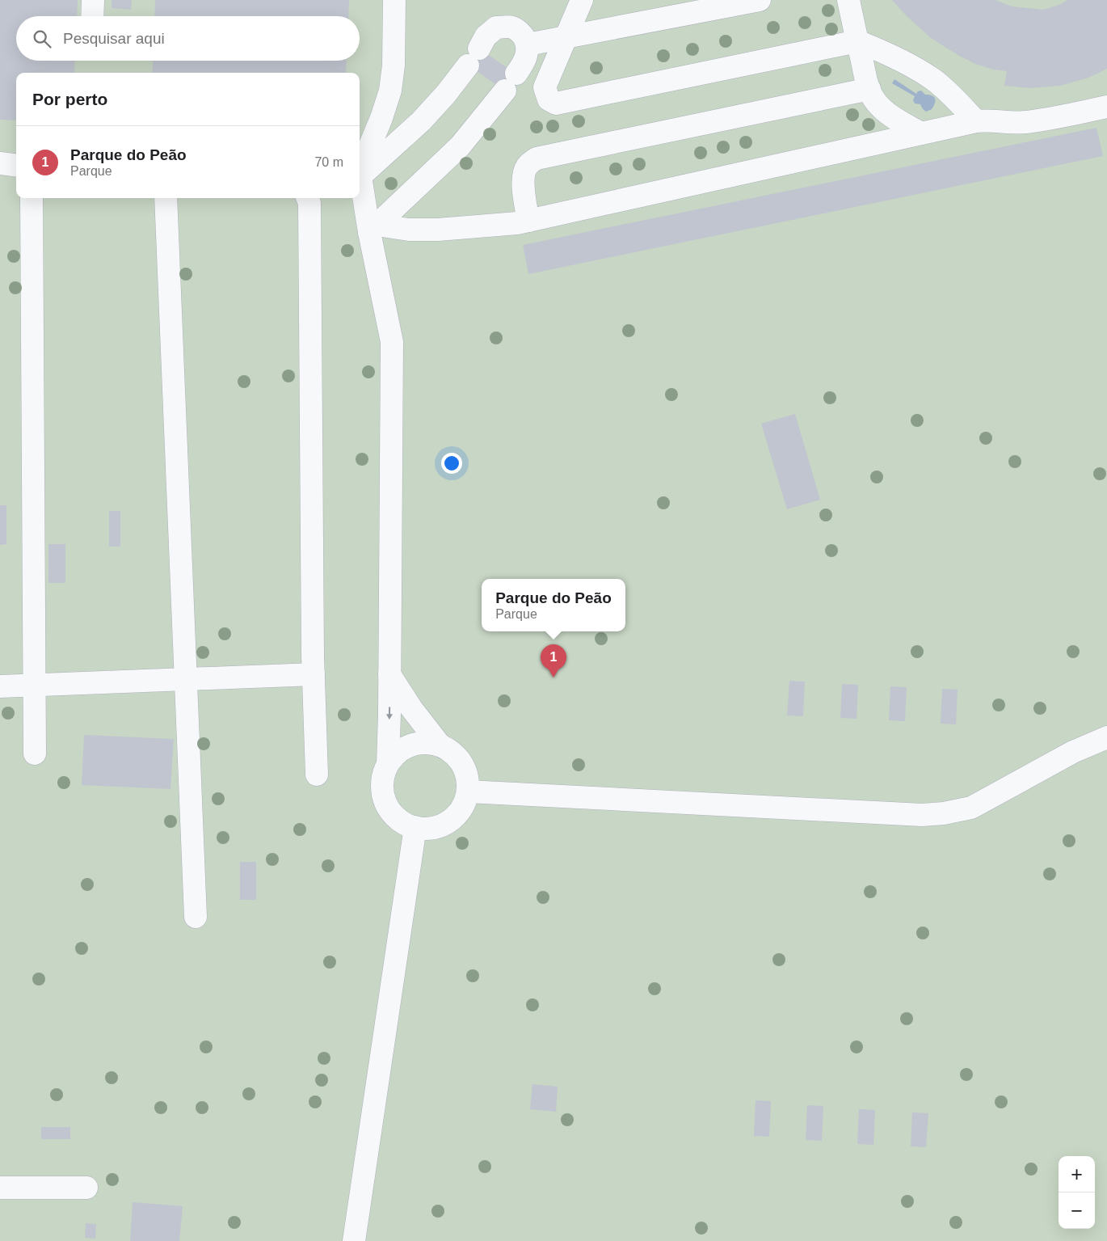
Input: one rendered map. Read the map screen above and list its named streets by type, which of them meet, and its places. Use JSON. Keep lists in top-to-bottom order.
{
  "page": {
    "search": "Pesquisar aqui",
    "heading": "Por perto",
    "list": [
      {
        "mark": "1",
        "name": "Parque do Peão",
        "note": "Parque",
        "value": "70 m"
      }
    ],
    "popup": ["Parque do Peão", "Parque"],
    "pins": "1",
    "map_buttons": ["+", "−"]
  }
}
